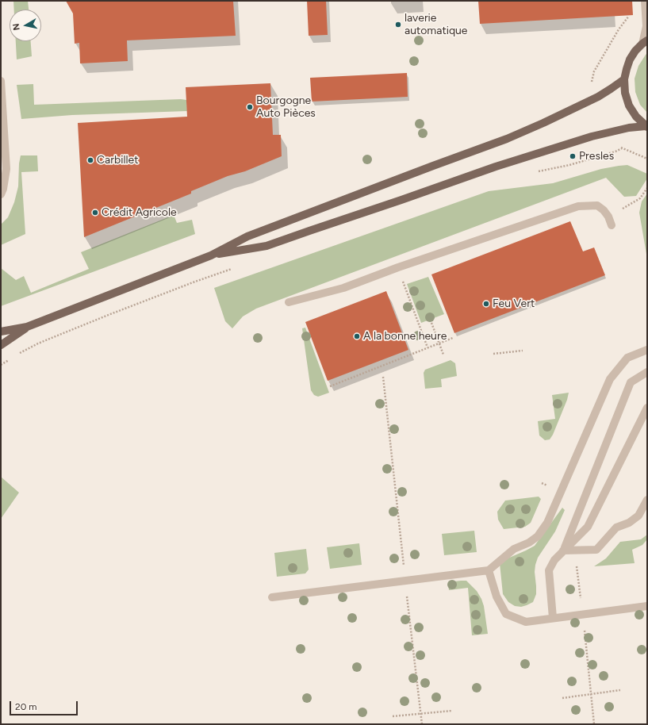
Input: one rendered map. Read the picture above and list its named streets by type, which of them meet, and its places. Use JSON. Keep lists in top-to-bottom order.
{
  "places": [
    "laverie automatique",
    "Bourgogne Auto Pièces",
    "Presles",
    "Carbillet",
    "Crédit Agricole",
    "Feu Vert",
    "A la bonne heure"
  ],
  "scale_bar": "20 m",
  "north": "left"
}
